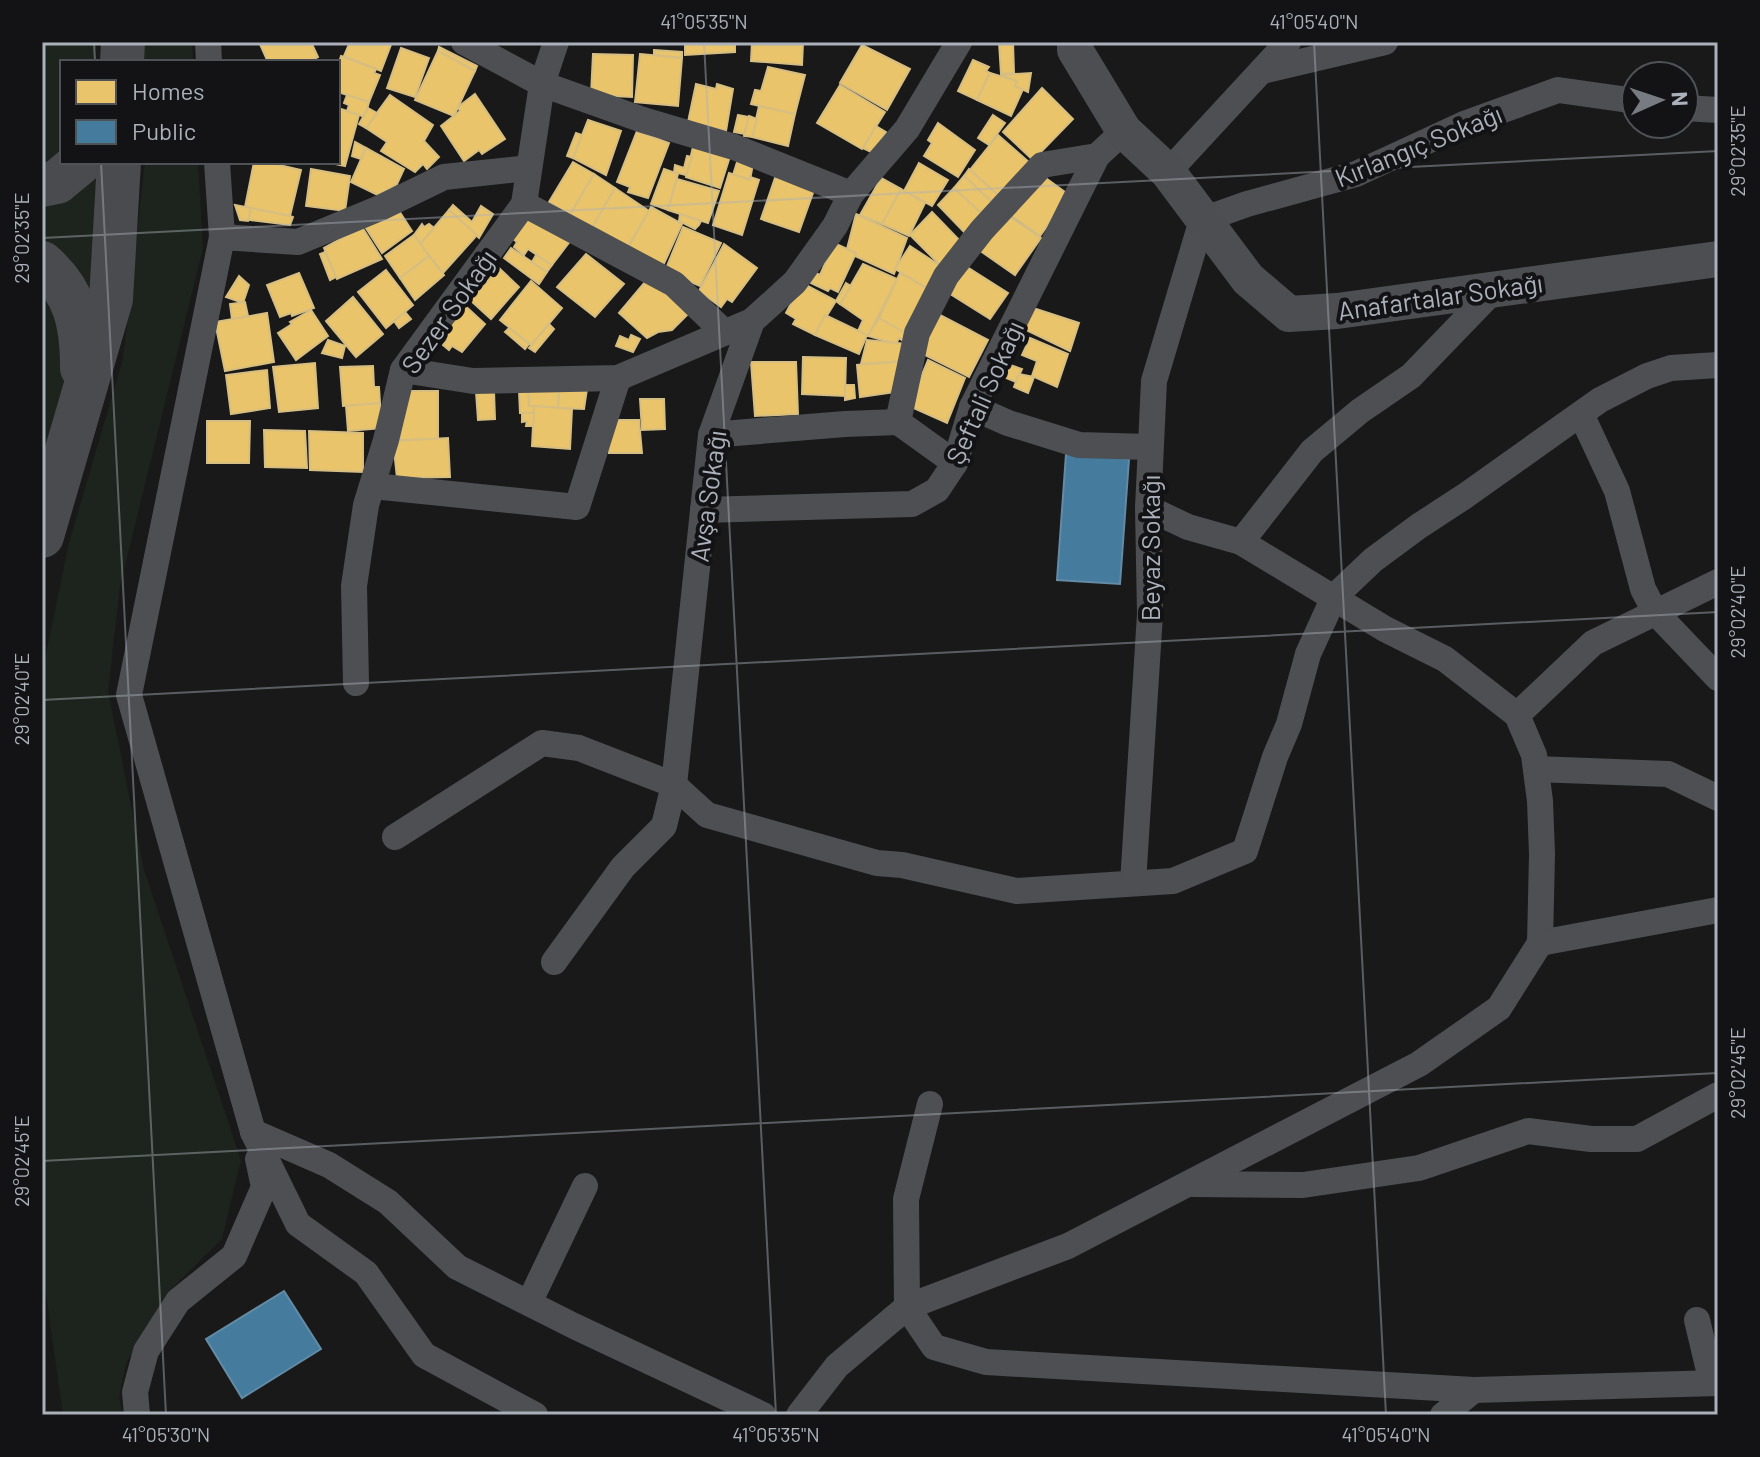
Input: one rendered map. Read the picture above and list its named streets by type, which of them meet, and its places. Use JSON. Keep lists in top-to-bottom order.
{
  "streets": {
    "main road": ["Anafartalar Sokağı"],
    "street": [
      "Kırlangıç Sokağı",
      "Sezer Sokağı",
      "Şeftali Sokağı",
      "Avşa Sokağı",
      "Beyaz Sokağı"
    ]
  },
  "crossings": [
    ["Kırlangıç Sokağı", "Anafartalar Sokağı"],
    ["Kırlangıç Sokağı", "Beyaz Sokağı"],
    ["Anafartalar Sokağı", "Şeftali Sokağı"],
    ["Anafartalar Sokağı", "Beyaz Sokağı"],
    ["Şeftali Sokağı", "Avşa Sokağı"]
  ],
  "legend": ["Homes", "Public"],
  "north": "right",
  "coordinates": [
    "41°05'35\"N",
    "41°05'40\"N",
    "29°02'35\"E",
    "29°02'40\"E",
    "29°02'45\"E",
    "41°05'30\"N"
  ]
}
